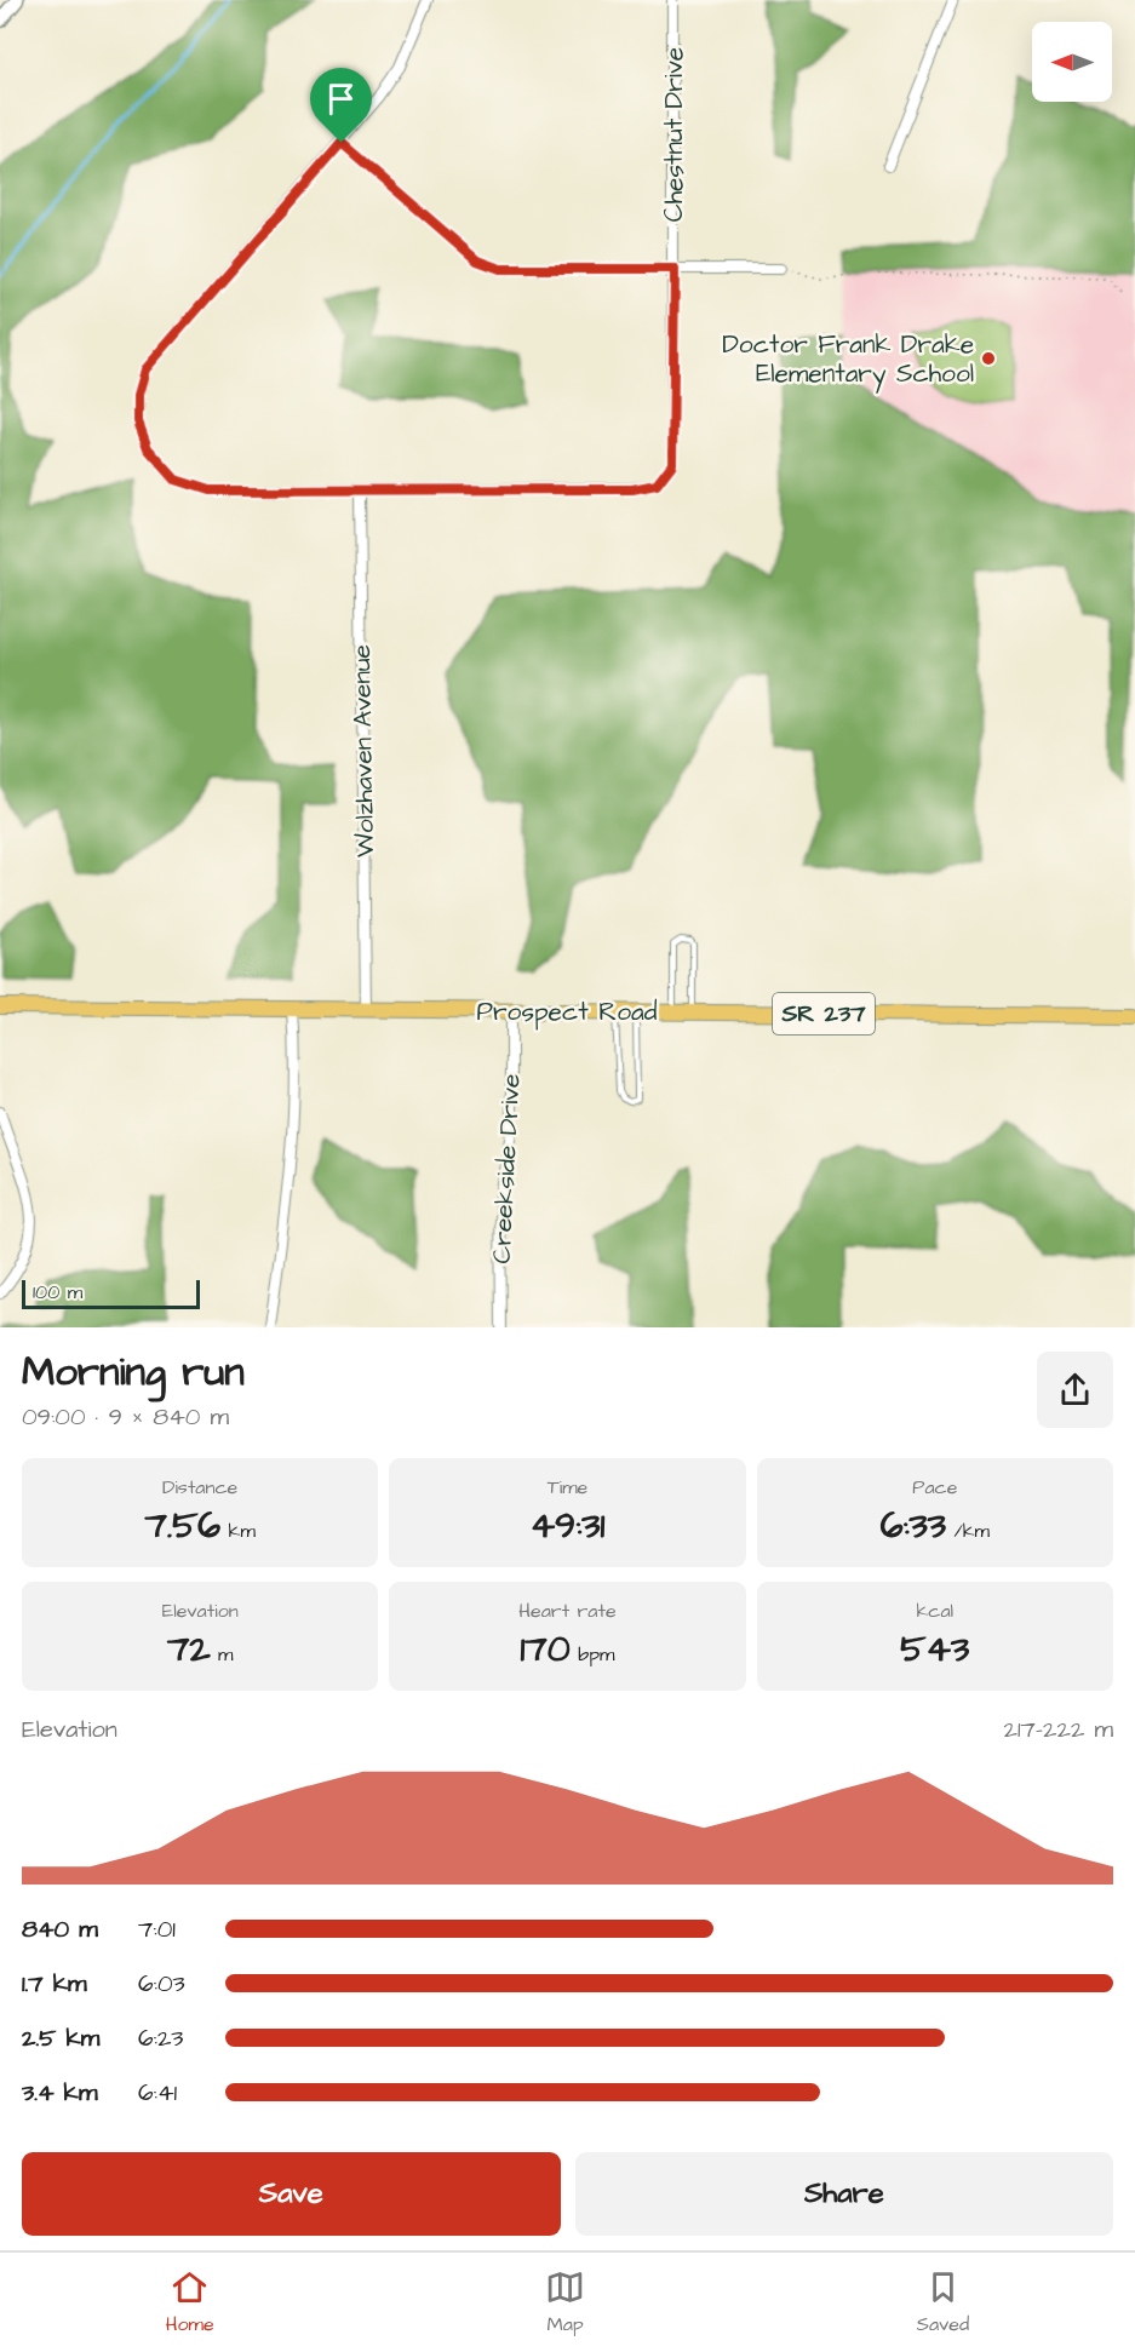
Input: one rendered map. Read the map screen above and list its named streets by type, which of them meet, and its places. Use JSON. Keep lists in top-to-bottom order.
{
  "streets": {
    "main road": ["Prospect Road", "SR 237"],
    "street": ["Chestnut Drive", "Wolzhaven Avenue", "Creekside Drive"]
  },
  "crossings": [
    ["Chestnut Drive", "Wolzhaven Avenue"],
    ["Wolzhaven Avenue", "Prospect Road"],
    ["Prospect Road", "Creekside Drive"]
  ],
  "places": ["Doctor Frank Drake Elementary School"],
  "scale_bar": "100 m",
  "north": "left",
  "page": {
    "scale": "100 m",
    "heading": ["Morning run", "09:00 · 9 × 840 m"],
    "stats": [
      ["Distance", "7.56 km"],
      ["Time", "49:31"],
      ["Pace", "6:33 /km"],
      ["Elevation", "72 m"],
      ["Heart rate", "170 bpm"],
      ["kcal", "543"]
    ],
    "chart": ["Elevation", "217–222 m"],
    "list": [
      {
        "name": "840 m",
        "note": "7:01"
      },
      {
        "name": "1.7 km",
        "note": "6:03"
      },
      {
        "name": "2.5 km",
        "note": "6:23"
      },
      {
        "name": "3.4 km",
        "note": "6:41"
      }
    ],
    "buttons": ["Save", "Share"],
    "tabs": ["Home", "Map", "Saved"]
  }
}
